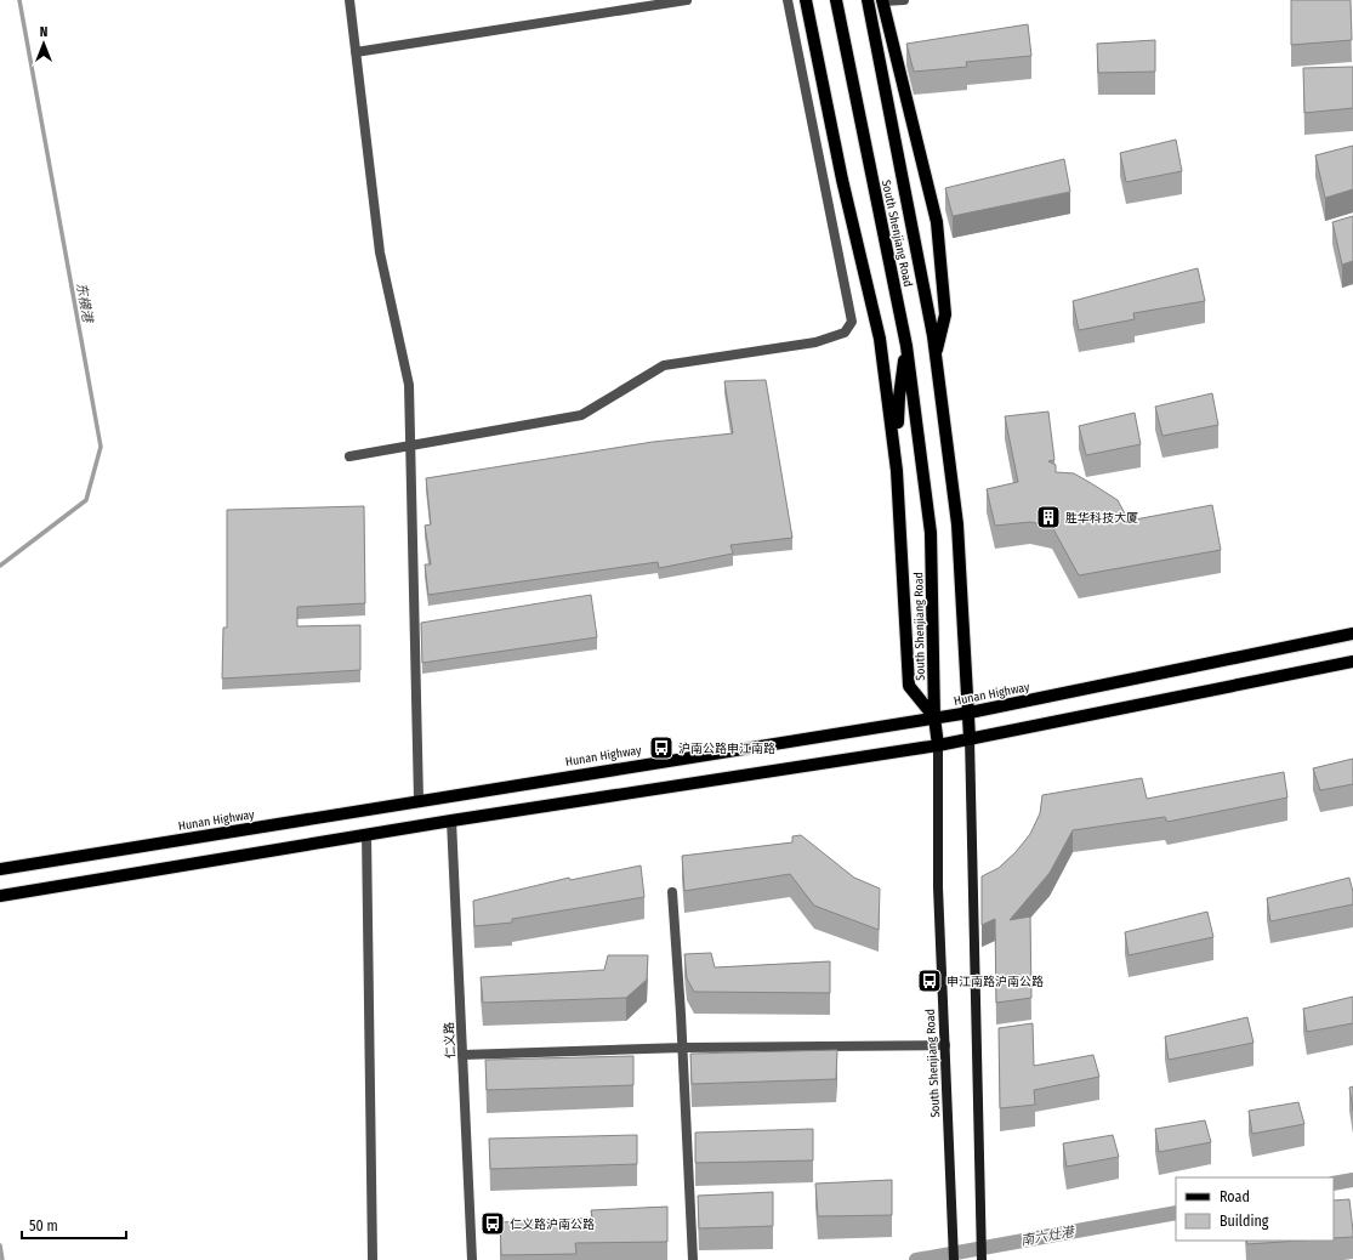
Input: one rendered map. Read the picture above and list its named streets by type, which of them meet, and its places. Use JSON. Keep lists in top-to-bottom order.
{
  "streets": {
    "main road": ["South Shenjiang Road", "Hunan Highway"],
    "street": ["仁义路"]
  },
  "crossings": [
    ["South Shenjiang Road", "Hunan Highway"]
  ],
  "water": ["东横港", "南六灶港"],
  "places": {
    "building": ["胜华科技大厦"],
    "bus stop": ["沪南公路申江南路", "申江南路沪南公路", "仁义路沪南公路"]
  },
  "legend": ["Road", "Building"],
  "scale_bar": "50 m",
  "north": "top"
}
